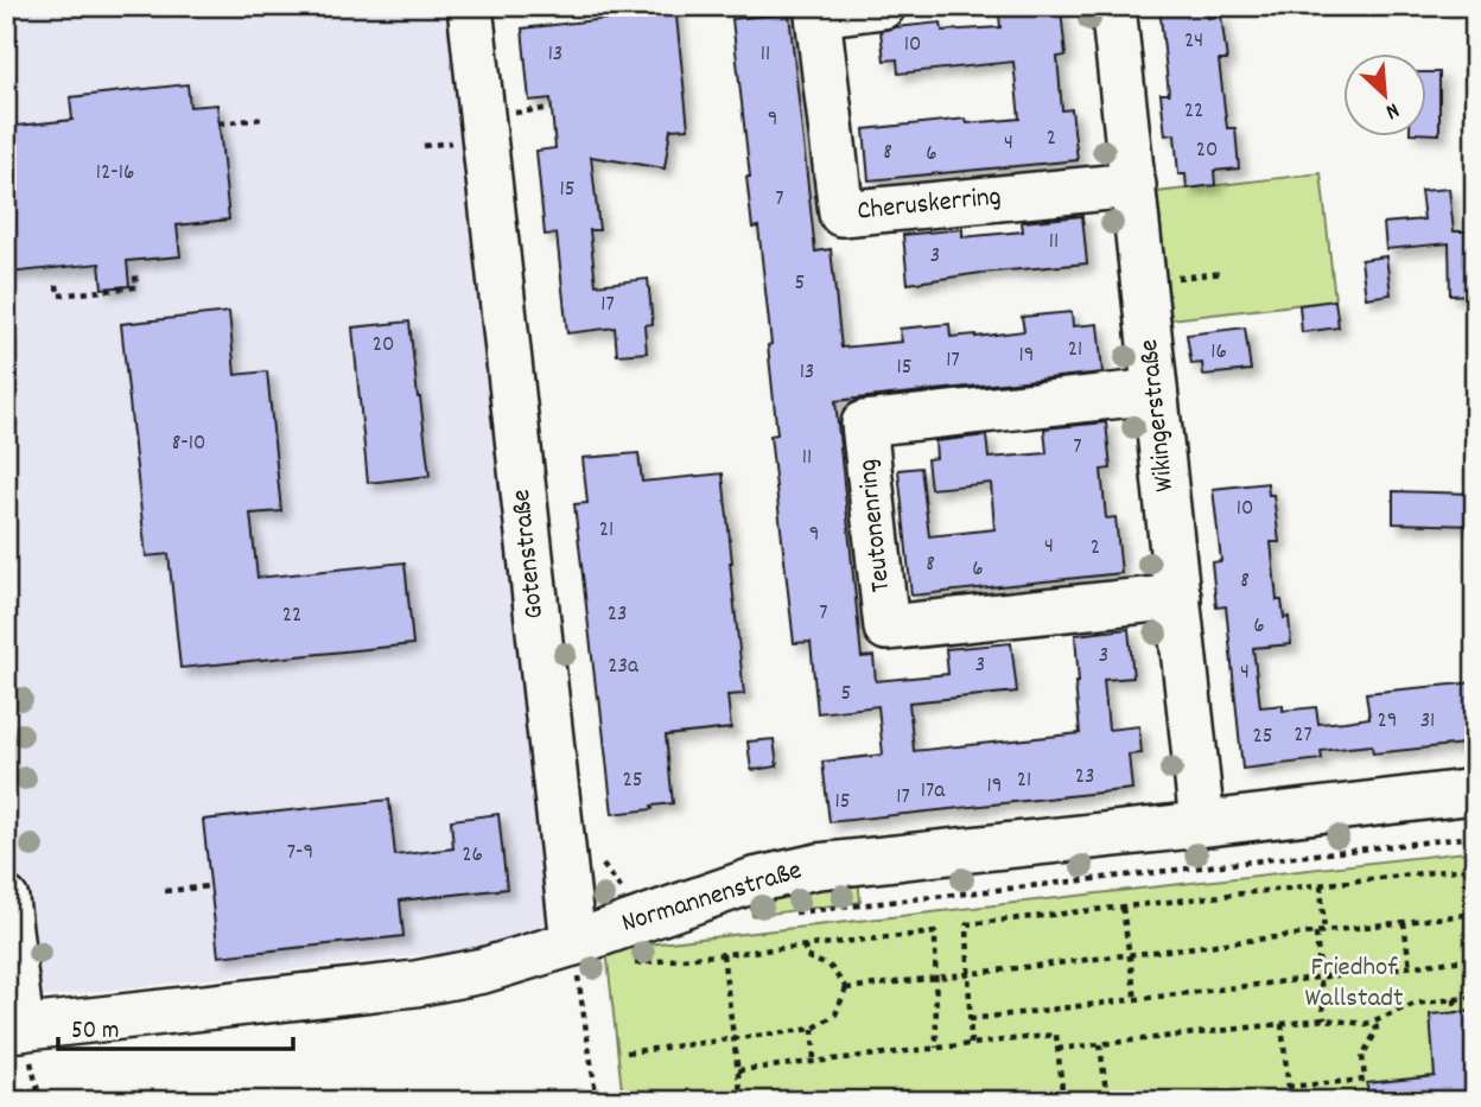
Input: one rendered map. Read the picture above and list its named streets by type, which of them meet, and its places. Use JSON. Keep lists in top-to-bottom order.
{
  "streets": {
    "street": [
      "Cheruskerring",
      "Wikingerstraße",
      "Teutonenring",
      "Gotenstraße",
      "Normannenstraße"
    ]
  },
  "crossings": [
    ["Cheruskerring", "Wikingerstraße"],
    ["Wikingerstraße", "Teutonenring"],
    ["Wikingerstraße", "Normannenstraße"],
    ["Gotenstraße", "Normannenstraße"]
  ],
  "parks": ["Friedhof Wallstadt"],
  "house_numbers": [
    "24",
    "10",
    "13",
    "11",
    "22",
    "9",
    "2",
    "4",
    "20",
    "8",
    "6",
    "12-16",
    "15",
    "7",
    "11",
    "3",
    "5",
    "17",
    "20",
    "21",
    "16",
    "19",
    "17",
    "15",
    "13",
    "8-10",
    "7",
    "11",
    "10",
    "21",
    "9",
    "4",
    "2",
    "8",
    "6",
    "8",
    "7",
    "23",
    "22",
    "6",
    "3",
    "3",
    "23a",
    "4",
    "5",
    "29",
    "31",
    "27",
    "25",
    "23",
    "25",
    "21",
    "19",
    "17a",
    "17",
    "15",
    "7-9",
    "26"
  ],
  "scale_bar": "50 m",
  "north": "bottom right"
}
